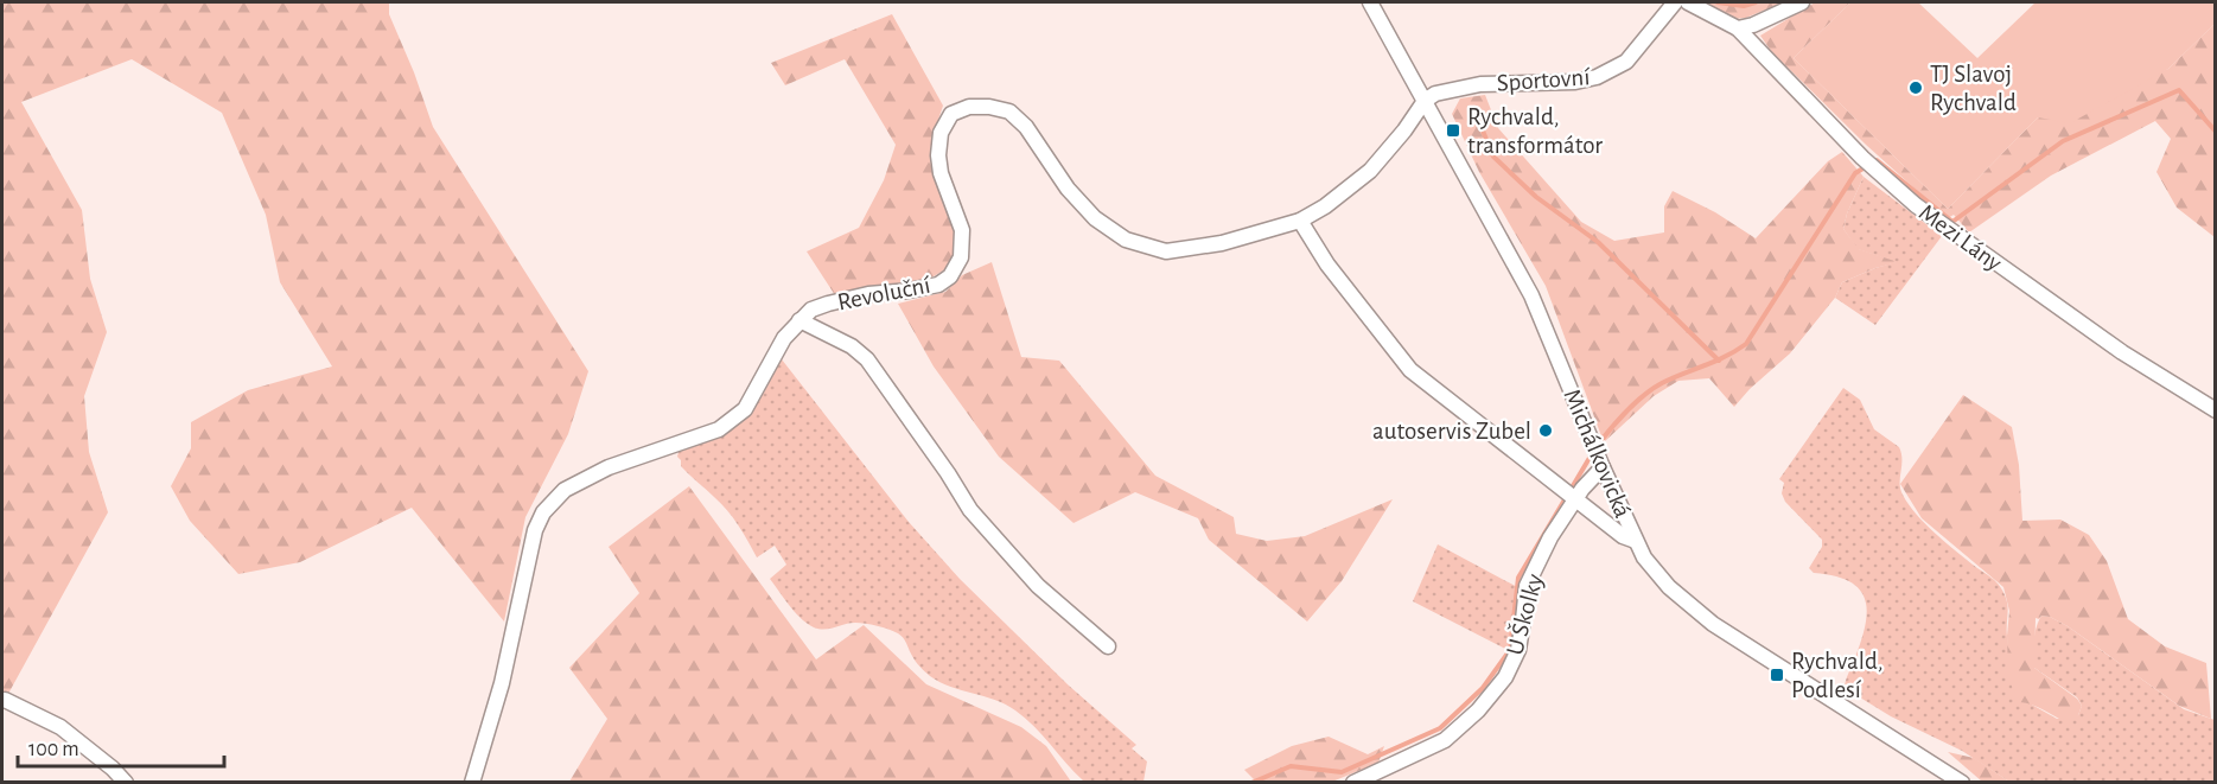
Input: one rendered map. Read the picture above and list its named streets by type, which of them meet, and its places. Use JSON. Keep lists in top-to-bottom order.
{
  "streets": {
    "street": [
      "Sportovní",
      "Mezi Lány",
      "Revoluční",
      "Michálkovická",
      "U Školky"
    ]
  },
  "crossings": [
    ["Sportovní", "Revoluční"],
    ["Sportovní", "Michálkovická"],
    ["Revoluční", "Michálkovická"],
    ["Michálkovická", "U Školky"]
  ],
  "places": {
    "other": ["TJ Slavoj Rychvald", "autoservis Zubel"],
    "transit": ["Rychvald, transformátor", "Rychvald, Podlesí"]
  },
  "scale_bar": "100 m"
}
